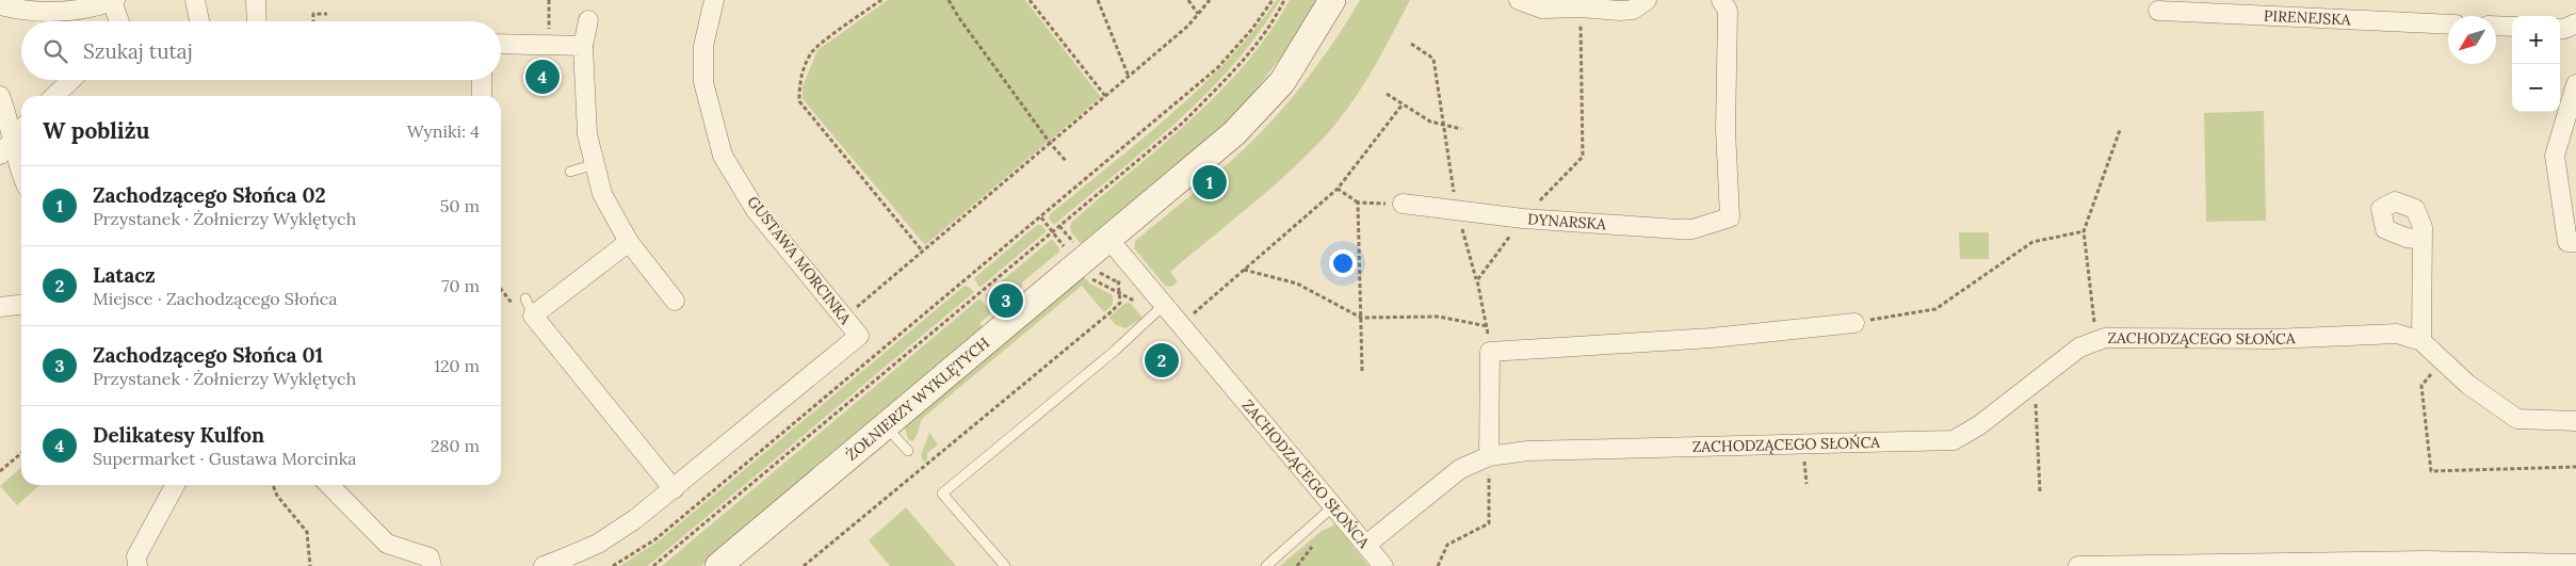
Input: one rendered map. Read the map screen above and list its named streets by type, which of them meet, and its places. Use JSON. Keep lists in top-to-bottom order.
{
  "streets": {
    "street": [
      "PIRENEJSKA",
      "DYNARSKA",
      "GUSTAWA MORCINKA",
      "ZACHODZĄCEGO SŁOŃCA",
      "ŻOŁNIERZY WYKLĘTYCH"
    ]
  },
  "crossings": [
    ["ZACHODZĄCEGO SŁOŃCA", "ŻOŁNIERZY WYKLĘTYCH"]
  ],
  "north": "bottom left",
  "page": {
    "map_buttons": ["+", "−"],
    "search": "Szukaj tutaj",
    "pins": [
      "4",
      "1",
      "3",
      "2"
    ],
    "heading": ["W pobliżu", "Wyniki: 4"],
    "list": [
      {
        "mark": "1",
        "name": "Zachodzącego Słońca 02",
        "note": "Przystanek · Żołnierzy Wyklętych",
        "value": "50 m"
      },
      {
        "mark": "2",
        "name": "Latacz",
        "note": "Miejsce · Zachodzącego Słońca",
        "value": "70 m"
      },
      {
        "mark": "3",
        "name": "Zachodzącego Słońca 01",
        "note": "Przystanek · Żołnierzy Wyklętych",
        "value": "120 m"
      },
      {
        "mark": "4",
        "name": "Delikatesy Kulfon",
        "note": "Supermarket · Gustawa Morcinka",
        "value": "280 m"
      }
    ]
  }
}
